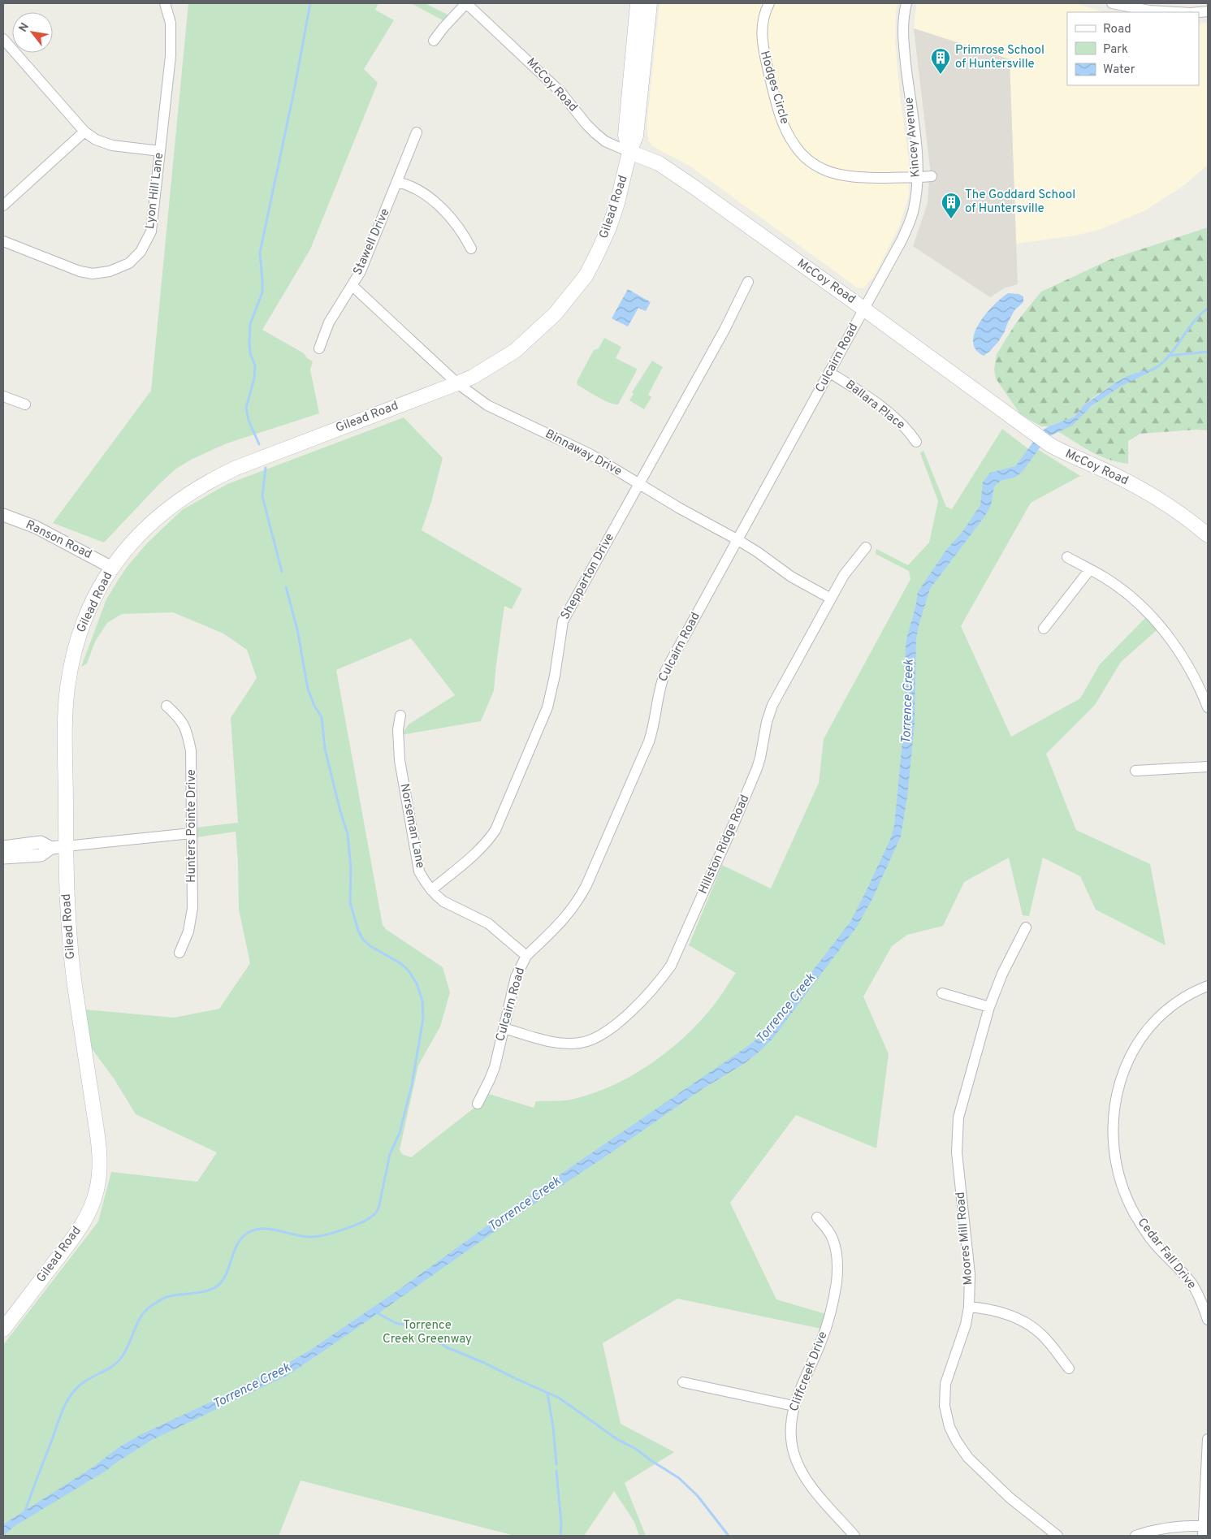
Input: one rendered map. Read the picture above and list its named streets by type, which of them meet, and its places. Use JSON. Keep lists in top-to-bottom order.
{
  "streets": {
    "main road": ["McCoy Road", "Gilead Road"],
    "street": [
      "Hodges Circle",
      "Kincey Avenue",
      "Lyon Hill Lane",
      "Stawell Drive",
      "Culcairn Road",
      "Ballara Place",
      "Binnaway Drive",
      "Ranson Road",
      "Shepparton Drive",
      "Hunters Pointe Drive",
      "Norseman Lane",
      "Hillston Ridge Road",
      "Moores Mill Road",
      "Cedar Fall Drive",
      "Cliffcreek Drive"
    ]
  },
  "crossings": [
    ["McCoy Road", "Kincey Avenue"],
    ["McCoy Road", "Gilead Road"],
    ["McCoy Road", "Culcairn Road"],
    ["Hodges Circle", "Kincey Avenue"],
    ["Kincey Avenue", "Culcairn Road"],
    ["Gilead Road", "Binnaway Drive"],
    ["Gilead Road", "Ranson Road"],
    ["Stawell Drive", "Binnaway Drive"],
    ["Culcairn Road", "Ballara Place"],
    ["Culcairn Road", "Binnaway Drive"],
    ["Culcairn Road", "Norseman Lane"],
    ["Culcairn Road", "Hillston Ridge Road"],
    ["Binnaway Drive", "Shepparton Drive"],
    ["Binnaway Drive", "Hillston Ridge Road"],
    ["Shepparton Drive", "Norseman Lane"]
  ],
  "water": ["Torrence Creek"],
  "parks": ["Torrence Creek Greenway"],
  "places": {
    "building": ["Primrose School of Huntersville", "The Goddard School of Huntersville"]
  },
  "legend": ["Road", "Park", "Water"],
  "north": "top left"
}
